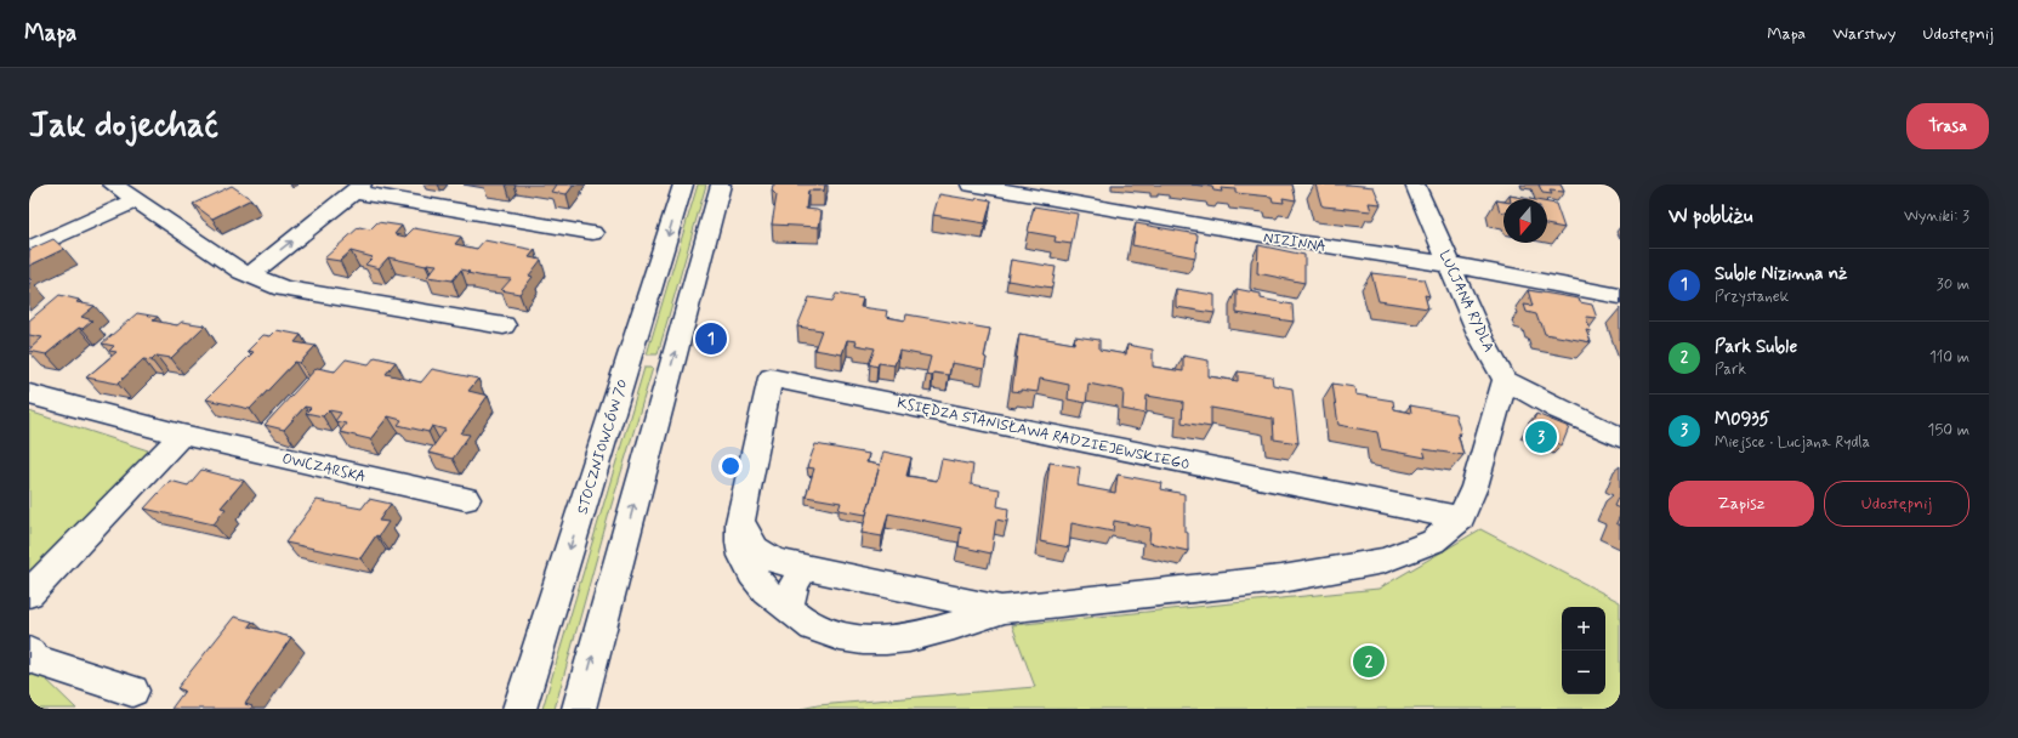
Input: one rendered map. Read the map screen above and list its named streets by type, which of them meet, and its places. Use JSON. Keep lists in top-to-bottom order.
{
  "streets": {
    "street": [
      "NIZINNA",
      "LUCJANA RYDLA",
      "KSIĘDZA STANISŁAWA RADZIEJEWSKIEGO",
      "STOCZNIOWCÓW 70",
      "OWCZARSKA"
    ]
  },
  "crossings": [
    ["NIZINNA", "LUCJANA RYDLA"],
    ["LUCJANA RYDLA", "KSIĘDZA STANISŁAWA RADZIEJEWSKIEGO"]
  ],
  "north": "bottom",
  "page": {
    "header": "Mapa",
    "nav": ["Mapa", "Warstwy", "Udostępnij"],
    "buttons": [
      "Trasa",
      ["Zapisz", "Udostępnij"]
    ],
    "title": "Jak dojechać",
    "heading": ["W pobliżu", "Wyniki: 3"],
    "list": [
      {
        "mark": "1",
        "name": "Suble Nizinna nż",
        "note": "Przystanek",
        "value": "30 m"
      },
      {
        "mark": "2",
        "name": "Park Suble",
        "note": "Park",
        "value": "110 m"
      },
      {
        "mark": "3",
        "name": "M0935",
        "note": "Miejsce · Lucjana Rydla",
        "value": "150 m"
      }
    ],
    "pins": ["1", "3", "2"],
    "map_buttons": ["+", "−"]
  }
}
